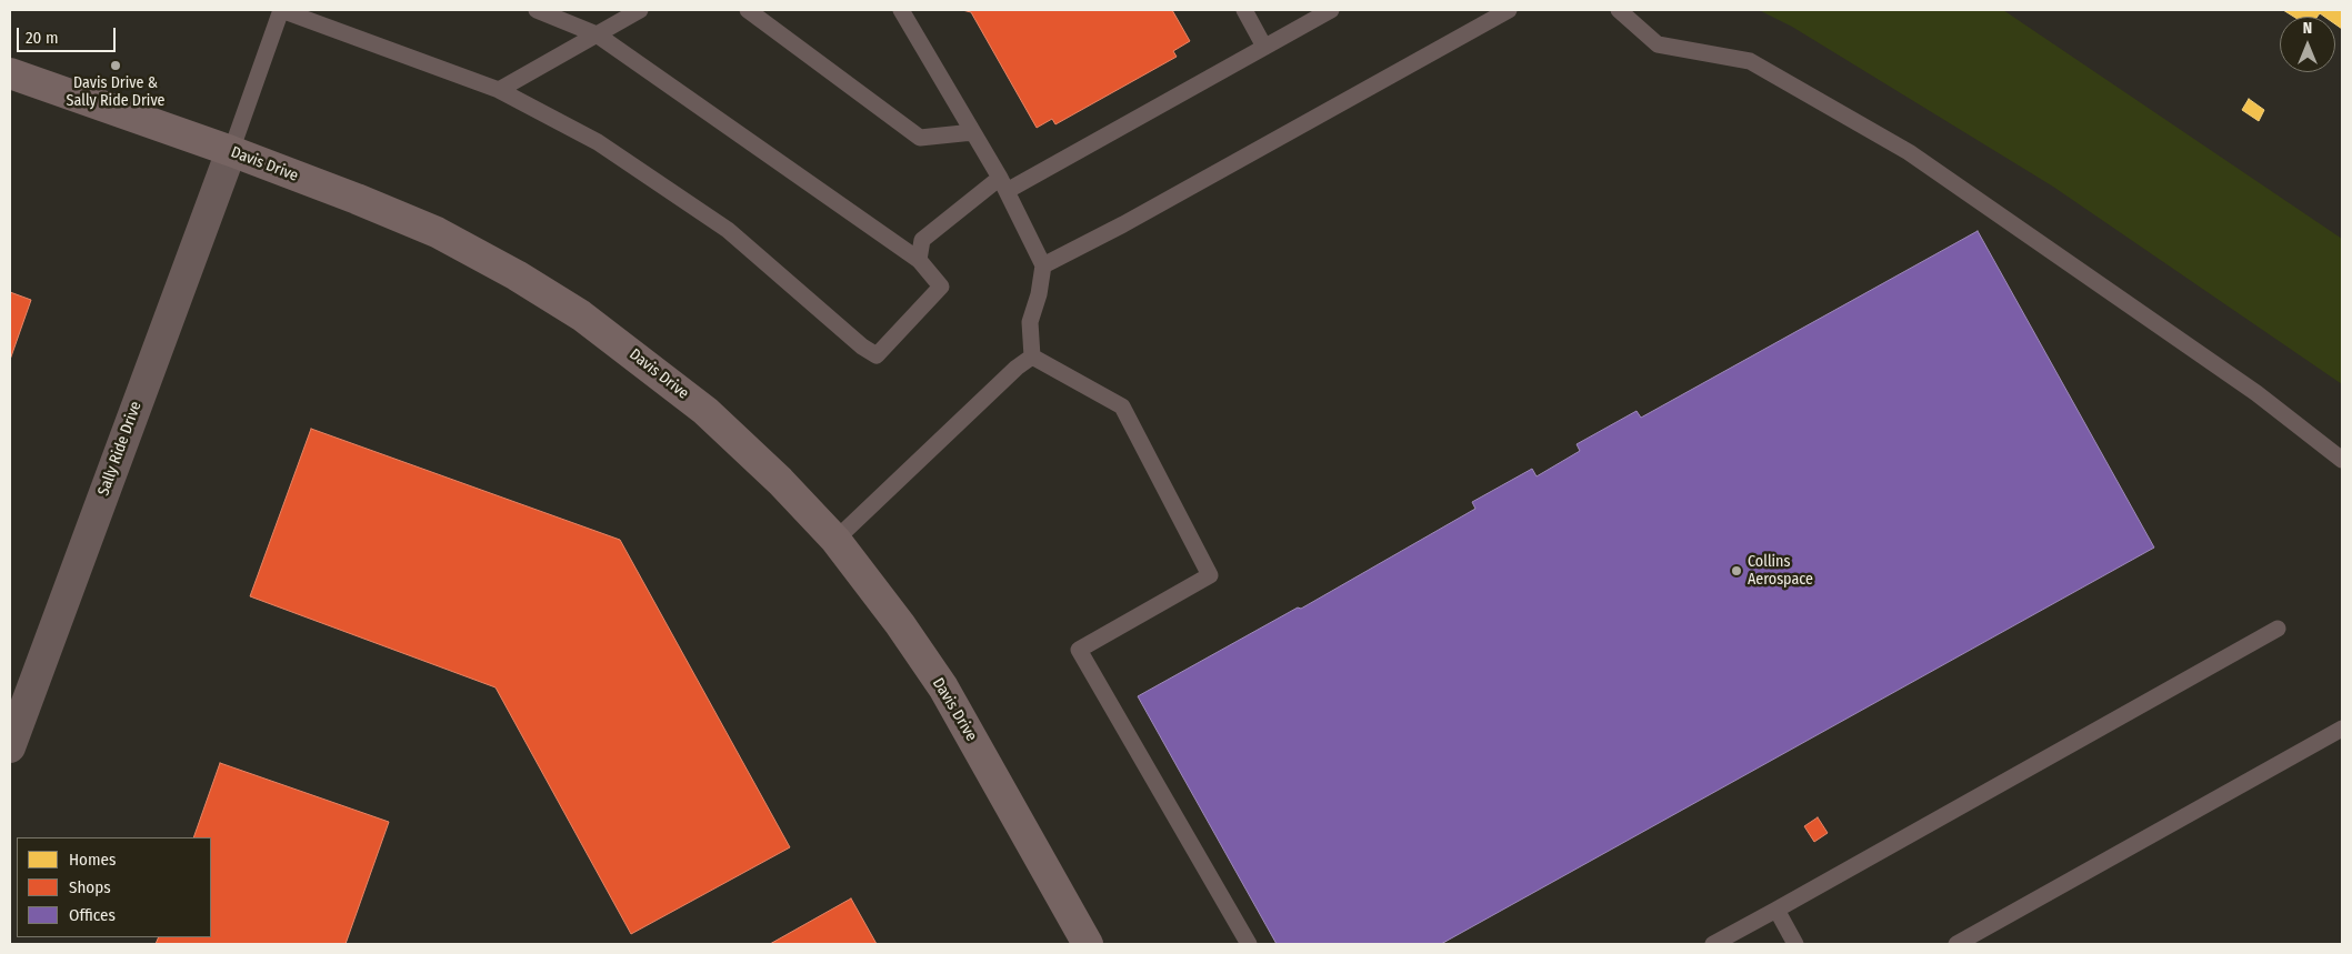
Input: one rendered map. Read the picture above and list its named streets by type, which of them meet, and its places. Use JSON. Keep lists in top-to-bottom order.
{
  "streets": {
    "street": ["Davis Drive", "Sally Ride Drive"]
  },
  "crossings": [
    ["Davis Drive", "Sally Ride Drive"]
  ],
  "places": ["Davis Drive & Sally Ride Drive", "Collins Aerospace"],
  "legend": ["Homes", "Shops", "Offices"],
  "scale_bar": "20 m",
  "north": "top"
}
